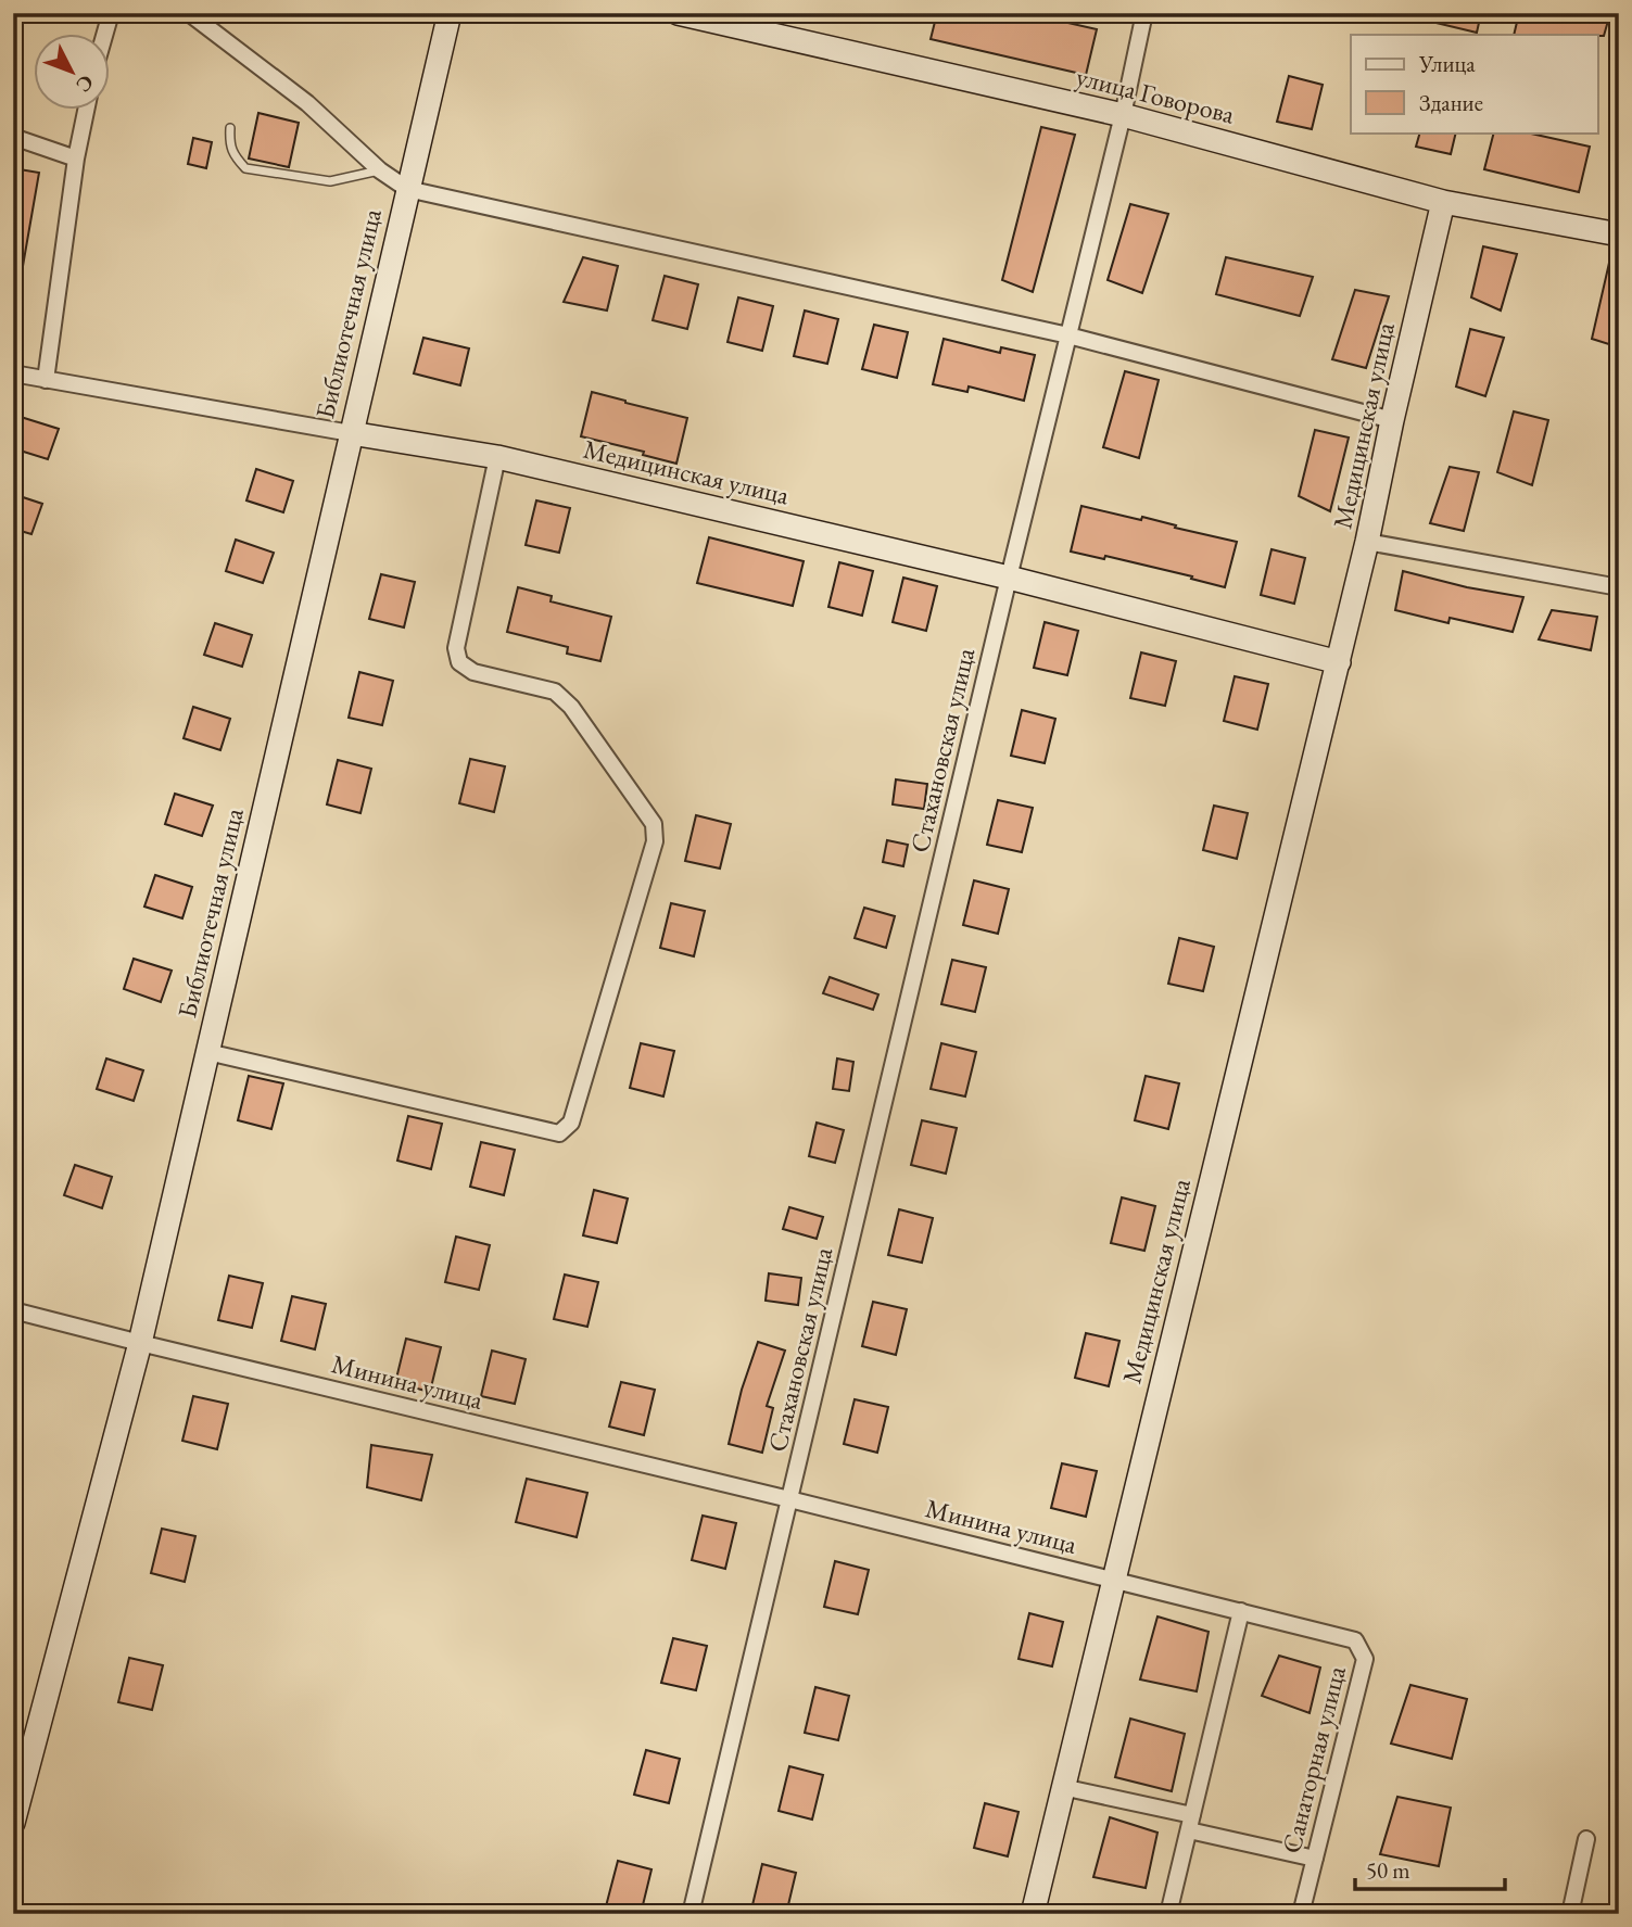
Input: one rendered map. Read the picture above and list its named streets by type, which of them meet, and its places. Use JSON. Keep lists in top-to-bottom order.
{
  "streets": {
    "street": [
      "улица Говорова",
      "Библиотечная улица",
      "Медицинская улица",
      "Стахановская улица",
      "Минина улица",
      "Санаторная улица"
    ]
  },
  "crossings": [
    ["улица Говорова", "Медицинская улица"],
    ["улица Говорова", "Стахановская улица"],
    ["Библиотечная улица", "Медицинская улица"],
    ["Библиотечная улица", "Минина улица"],
    ["Медицинская улица", "Стахановская улица"],
    ["Медицинская улица", "Минина улица"],
    ["Медицинская улица", "Санаторная улица"],
    ["Стахановская улица", "Минина улица"],
    ["Минина улица", "Санаторная улица"]
  ],
  "legend": ["Улица", "Здание"],
  "scale_bar": "50 m",
  "north": "bottom right"
}
